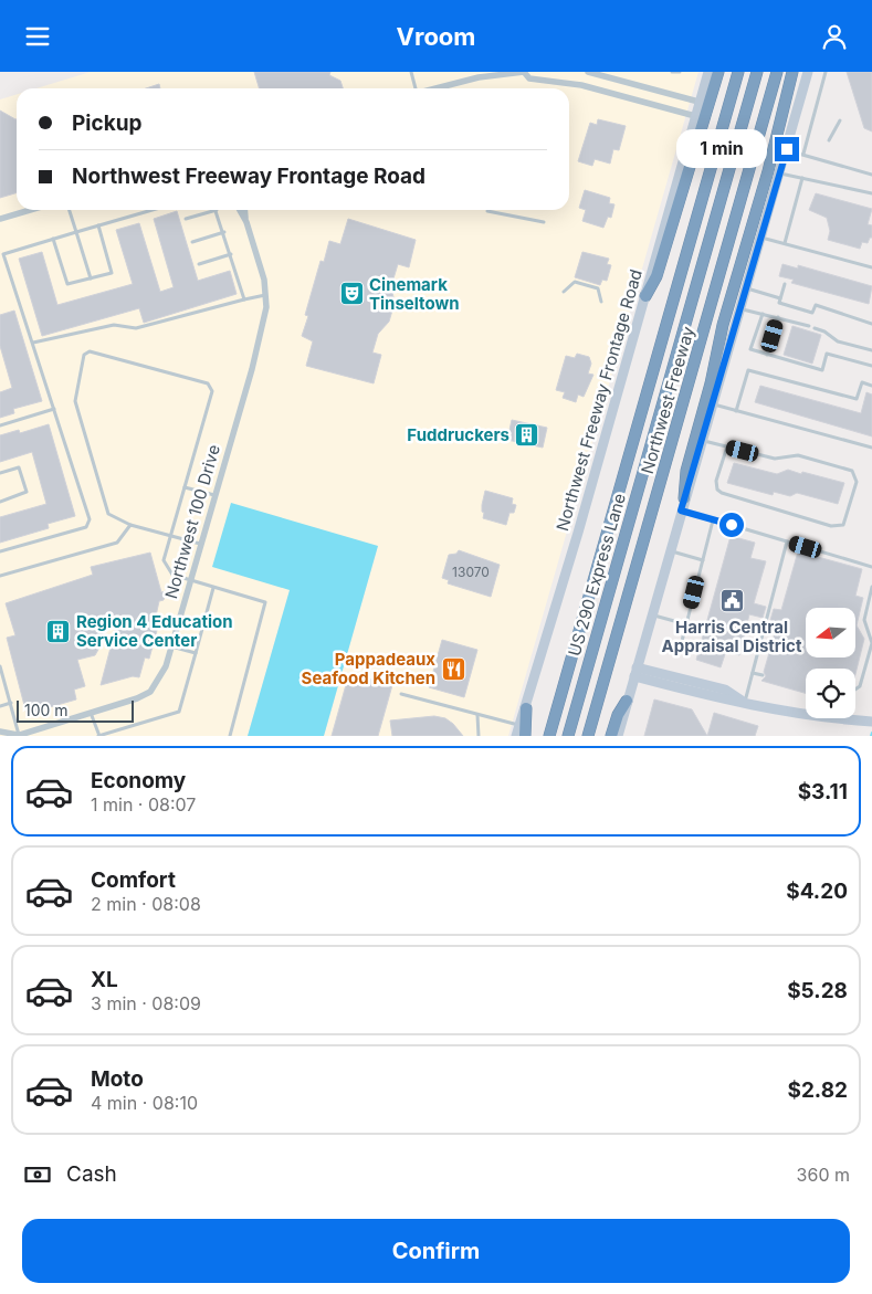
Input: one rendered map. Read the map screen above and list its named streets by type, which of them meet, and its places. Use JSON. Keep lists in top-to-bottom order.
{
  "streets": {
    "highway": ["Northwest Freeway", "US 290 Express Lane"],
    "main road": ["Northwest Freeway Frontage Road"],
    "street": ["Northwest 100 Drive"]
  },
  "places": {
    "theatre": ["Cinemark Tinseltown"],
    "building": ["Fuddruckers", "Region 4 Education Service Center"],
    "public building": ["Harris Central Appraisal District"],
    "restaurant": ["Pappadeaux Seafood Kitchen"]
  },
  "house_numbers": ["13070"],
  "scale_bar": "100 m",
  "north": "left",
  "page": {
    "header": "Vroom",
    "banner": ["Pickup", "Northwest Freeway Frontage Road"],
    "bubble": "1 min",
    "scale": "100 m",
    "list": [
      {
        "name": "Economy",
        "note": "1 min · 08:07",
        "value": "$3.11"
      },
      {
        "name": "Comfort",
        "note": "2 min · 08:08",
        "value": "$4.20"
      },
      {
        "name": "XL",
        "note": "3 min · 08:09",
        "value": "$5.28"
      },
      {
        "name": "Moto",
        "note": "4 min · 08:10",
        "value": "$2.82"
      }
    ],
    "pay": ["Cash", "360 m"],
    "buttons": "Confirm"
  }
}
